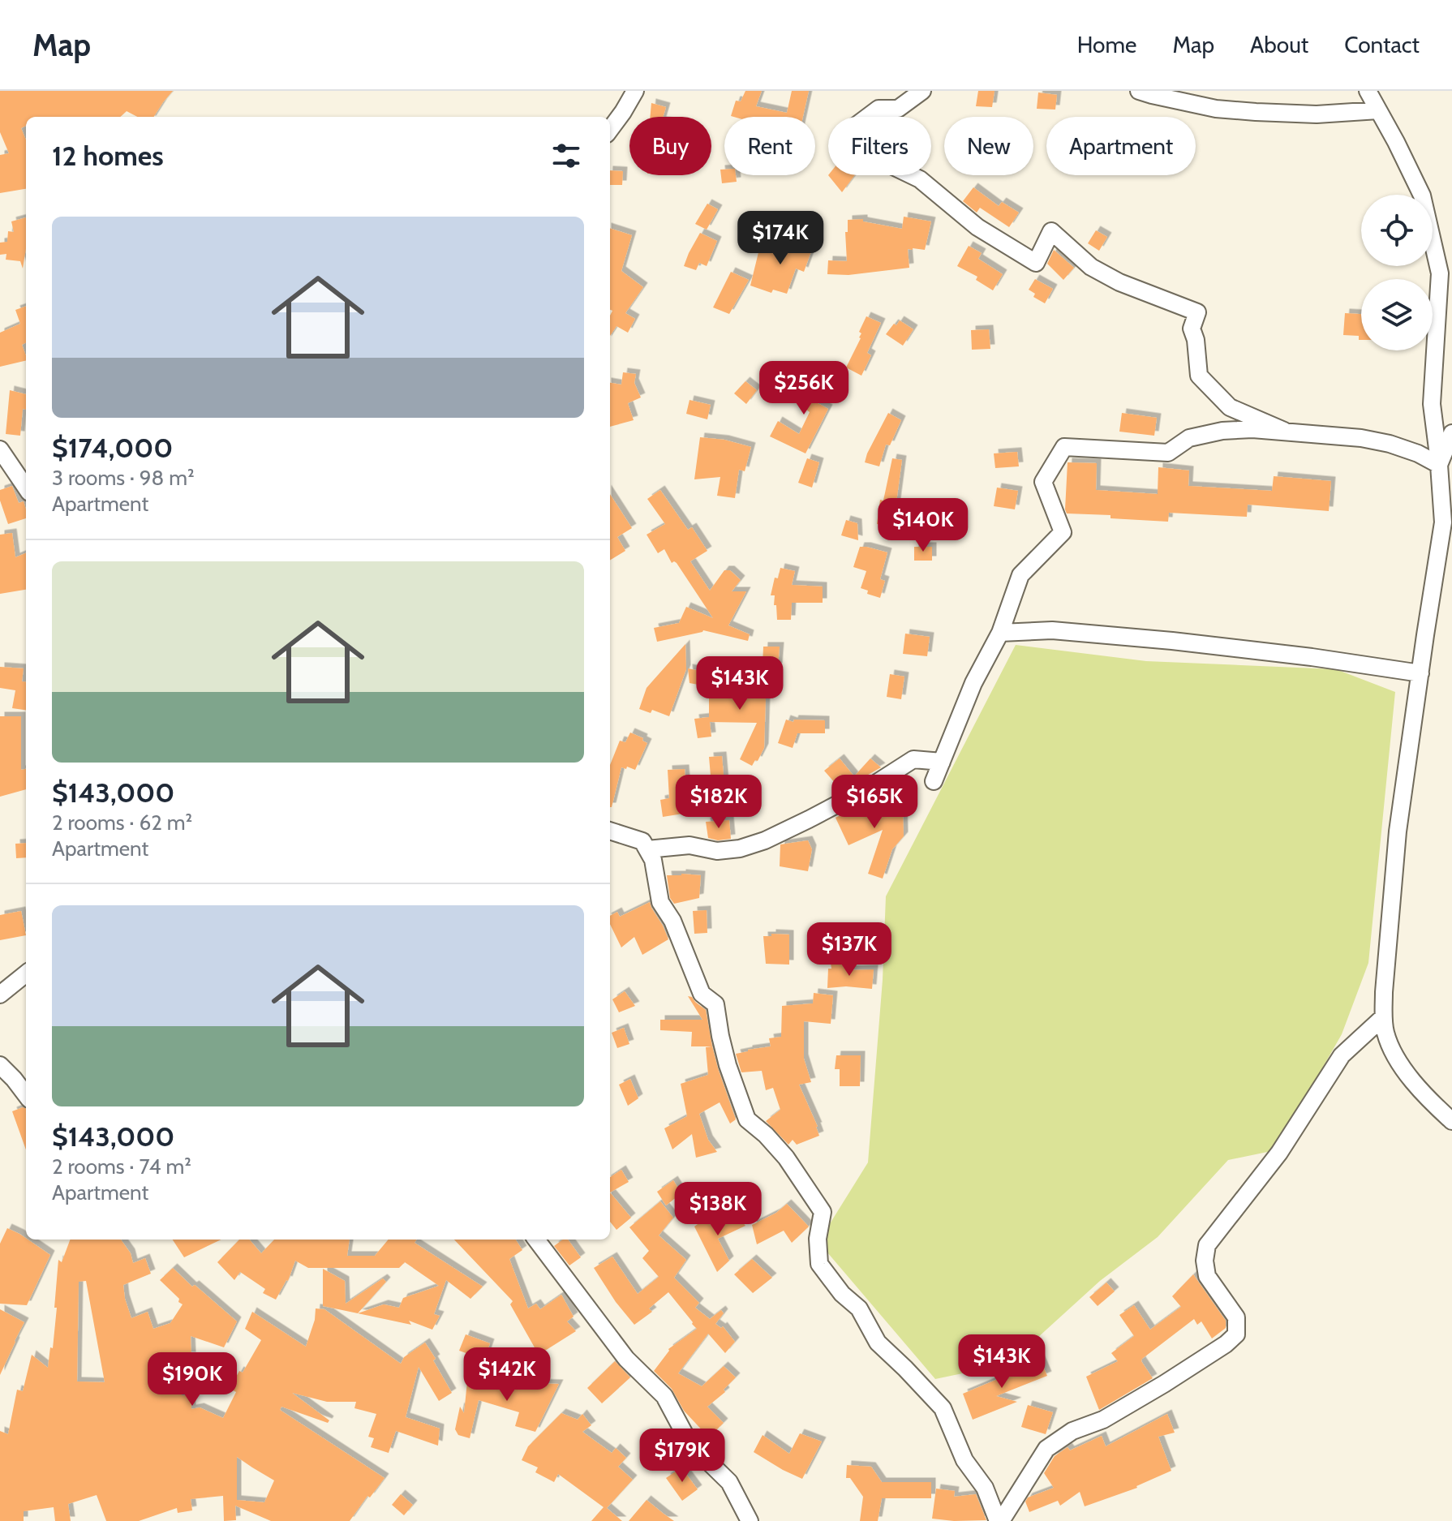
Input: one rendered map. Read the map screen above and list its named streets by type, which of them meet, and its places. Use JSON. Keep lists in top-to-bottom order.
{
  "page": {
    "header": "Map",
    "nav": [
      "Home",
      "Map",
      "About",
      "Contact"
    ],
    "chip": [
      "Buy",
      "Rent",
      "Filters",
      "New",
      "Apartment"
    ],
    "heading": "12 homes",
    "list": [
      {
        "name": "$174,000",
        "note": "3 rooms · 98 m² · Apartment"
      },
      {
        "name": "$143,000",
        "note": "2 rooms · 62 m² · Apartment"
      },
      {
        "name": "$143,000",
        "note": "2 rooms · 74 m² · Apartment"
      }
    ],
    "price": [
      "$174K",
      "$256K",
      "$140K",
      "$143K",
      "$182K",
      "$165K",
      "$137K",
      "$138K",
      "$143K",
      "$142K",
      "$190K",
      "$179K"
    ]
  }
}
